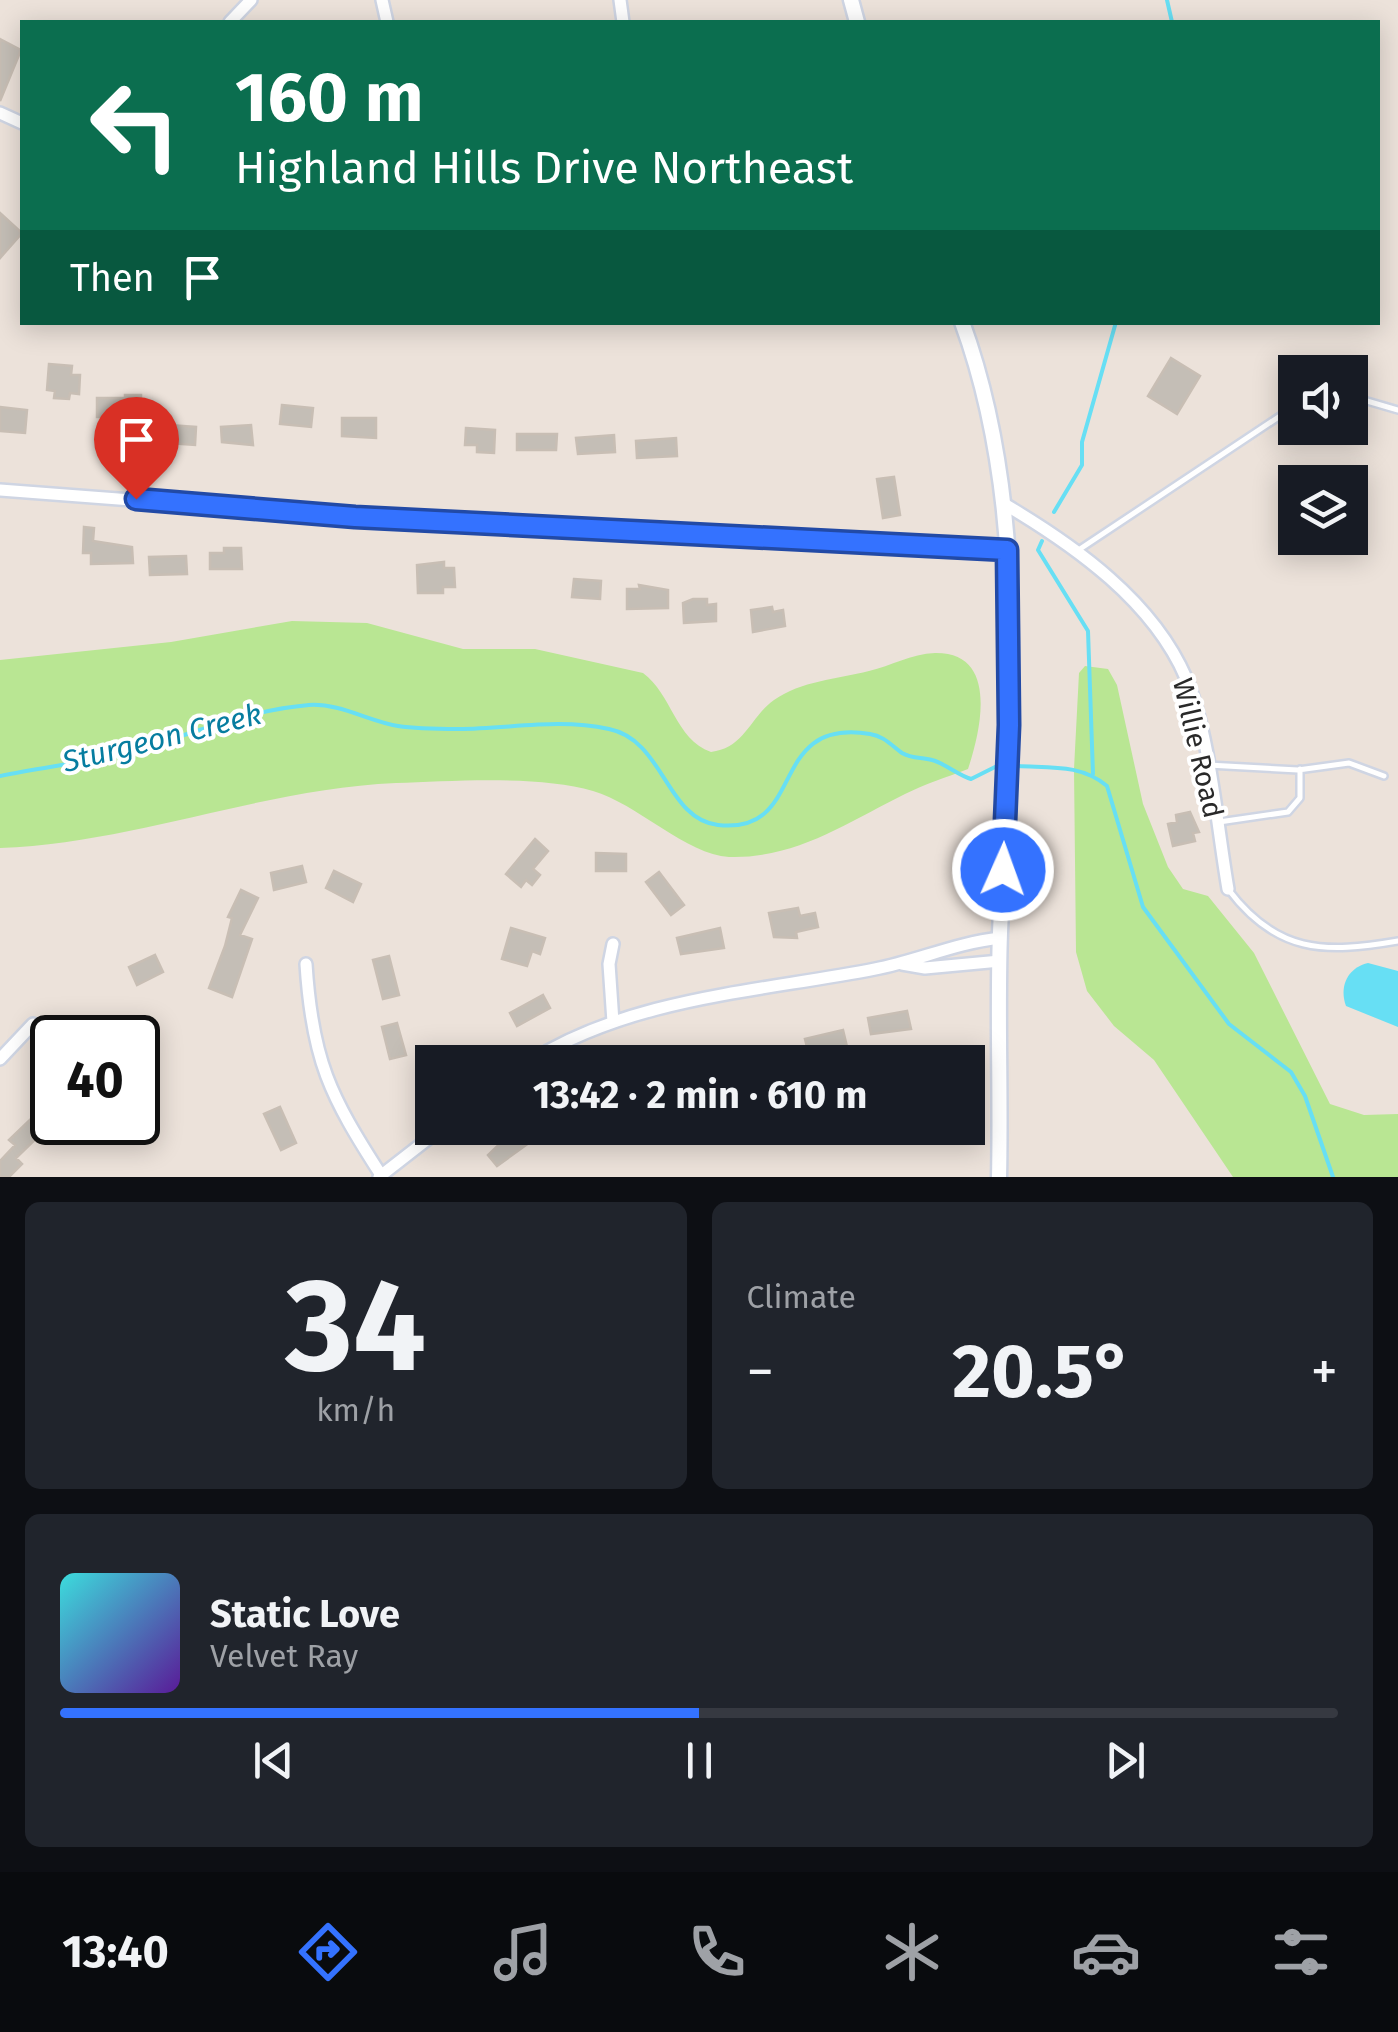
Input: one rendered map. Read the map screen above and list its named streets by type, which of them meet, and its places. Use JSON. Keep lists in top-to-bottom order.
{
  "streets": {
    "street": ["Willie Road"]
  },
  "water": ["Sturgeon Creek"],
  "page": {
    "turn": ["160 m", "Highland Hills Drive Northeast"],
    "then": "Then",
    "limit": "40",
    "trip": "13:42 · 2 min · 610 m",
    "tile": [
      ["34", "km/h"],
      "Climate"
    ],
    "heat": ["−", "20.5°", "+"],
    "song": ["Static Love", "Velvet Ray"],
    "tabs": "13:40"
  }
}
